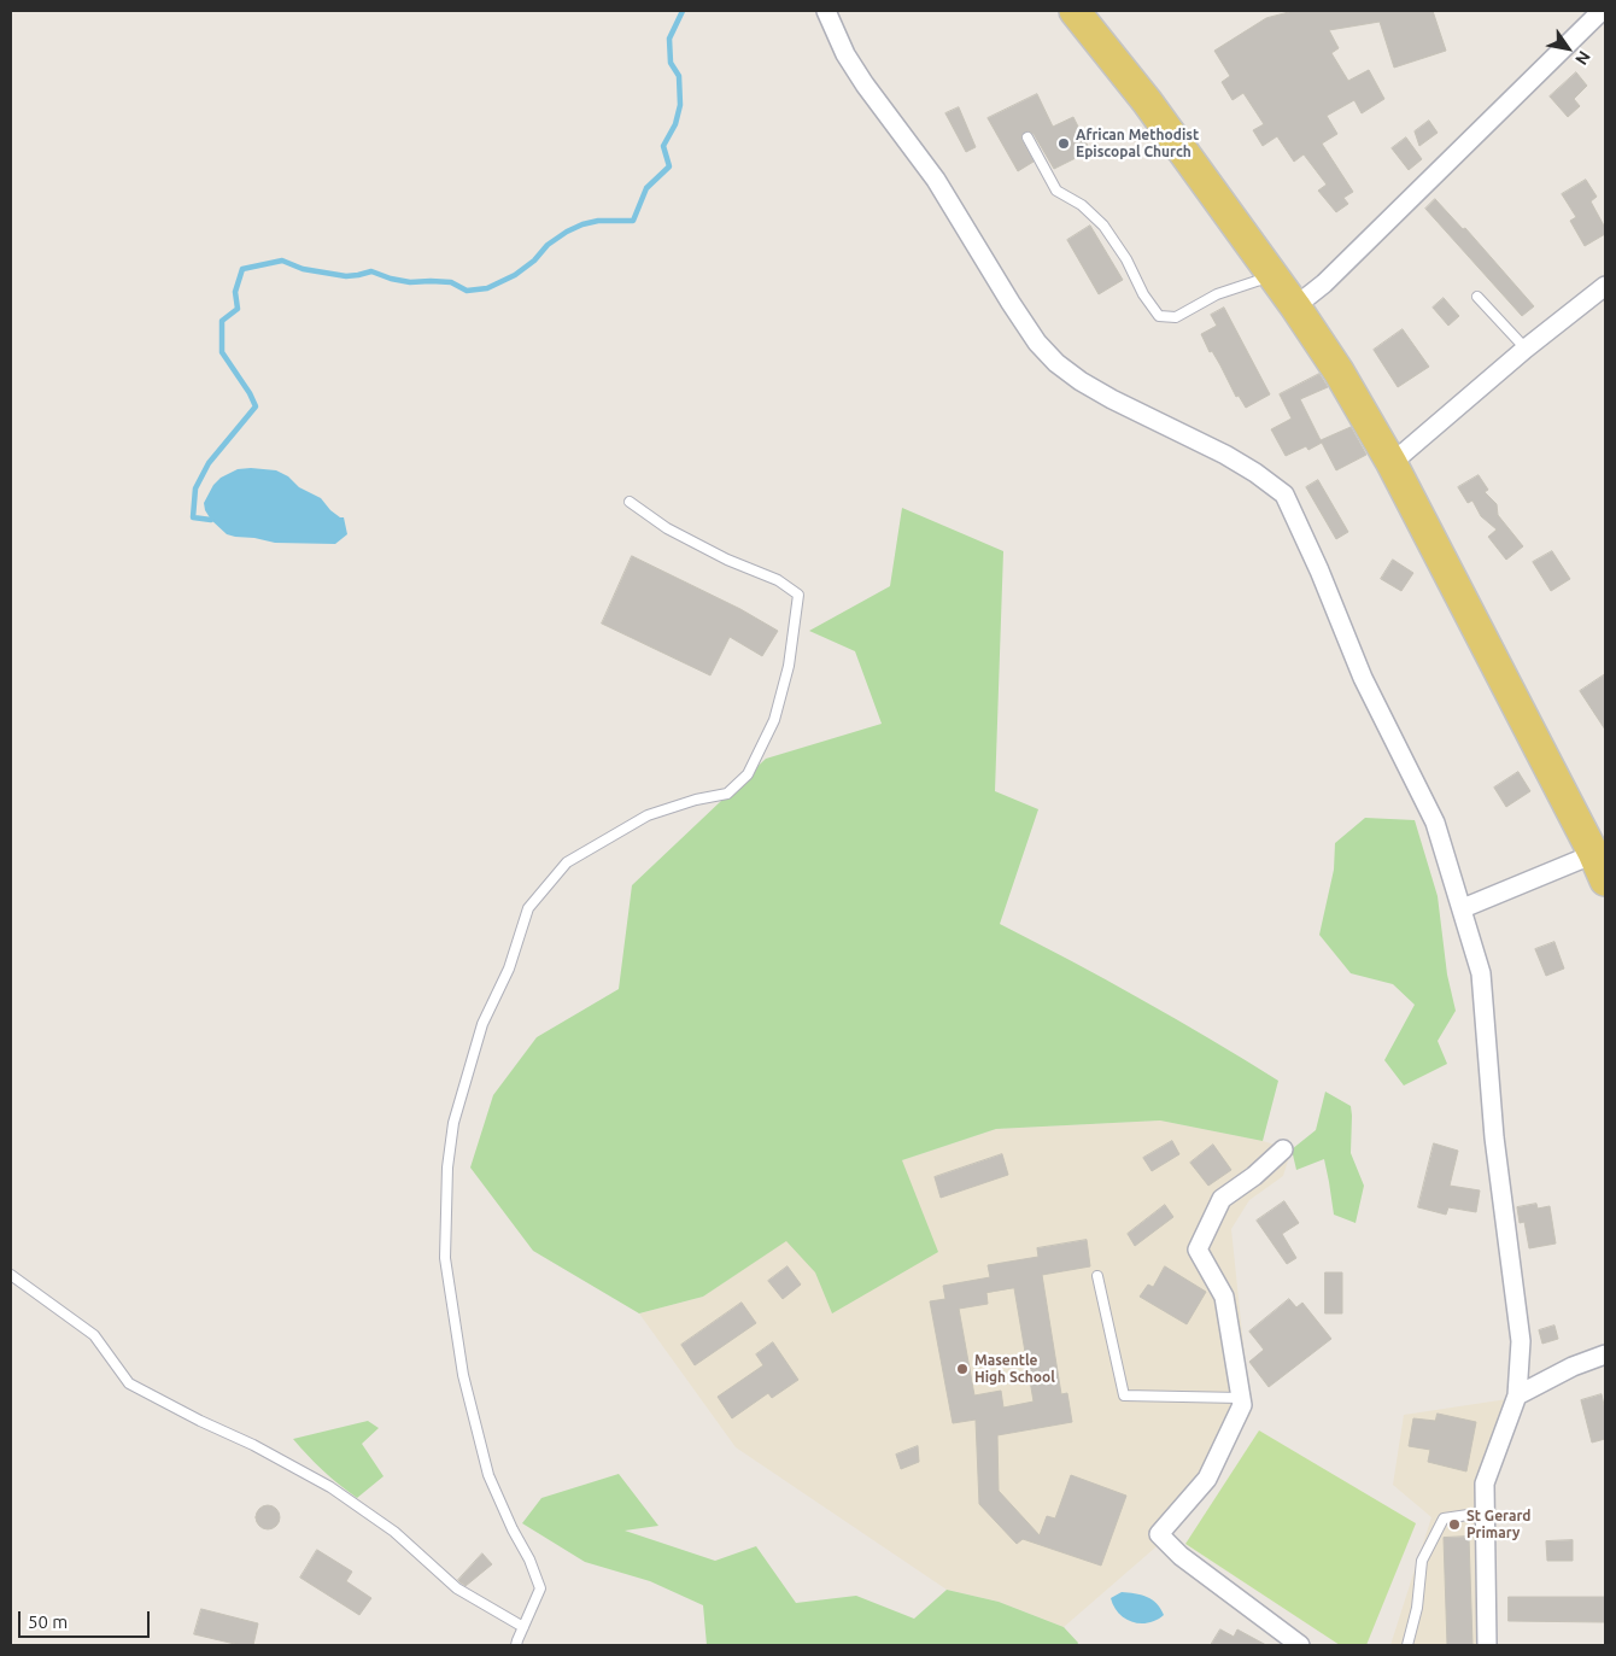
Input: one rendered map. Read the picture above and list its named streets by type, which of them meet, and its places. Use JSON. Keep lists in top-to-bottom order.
{
  "places": ["African Methodist Episcopal Church", "Masentle High School", "St Gerard Primary"],
  "scale_bar": "50 m",
  "north": "bottom right"
}
